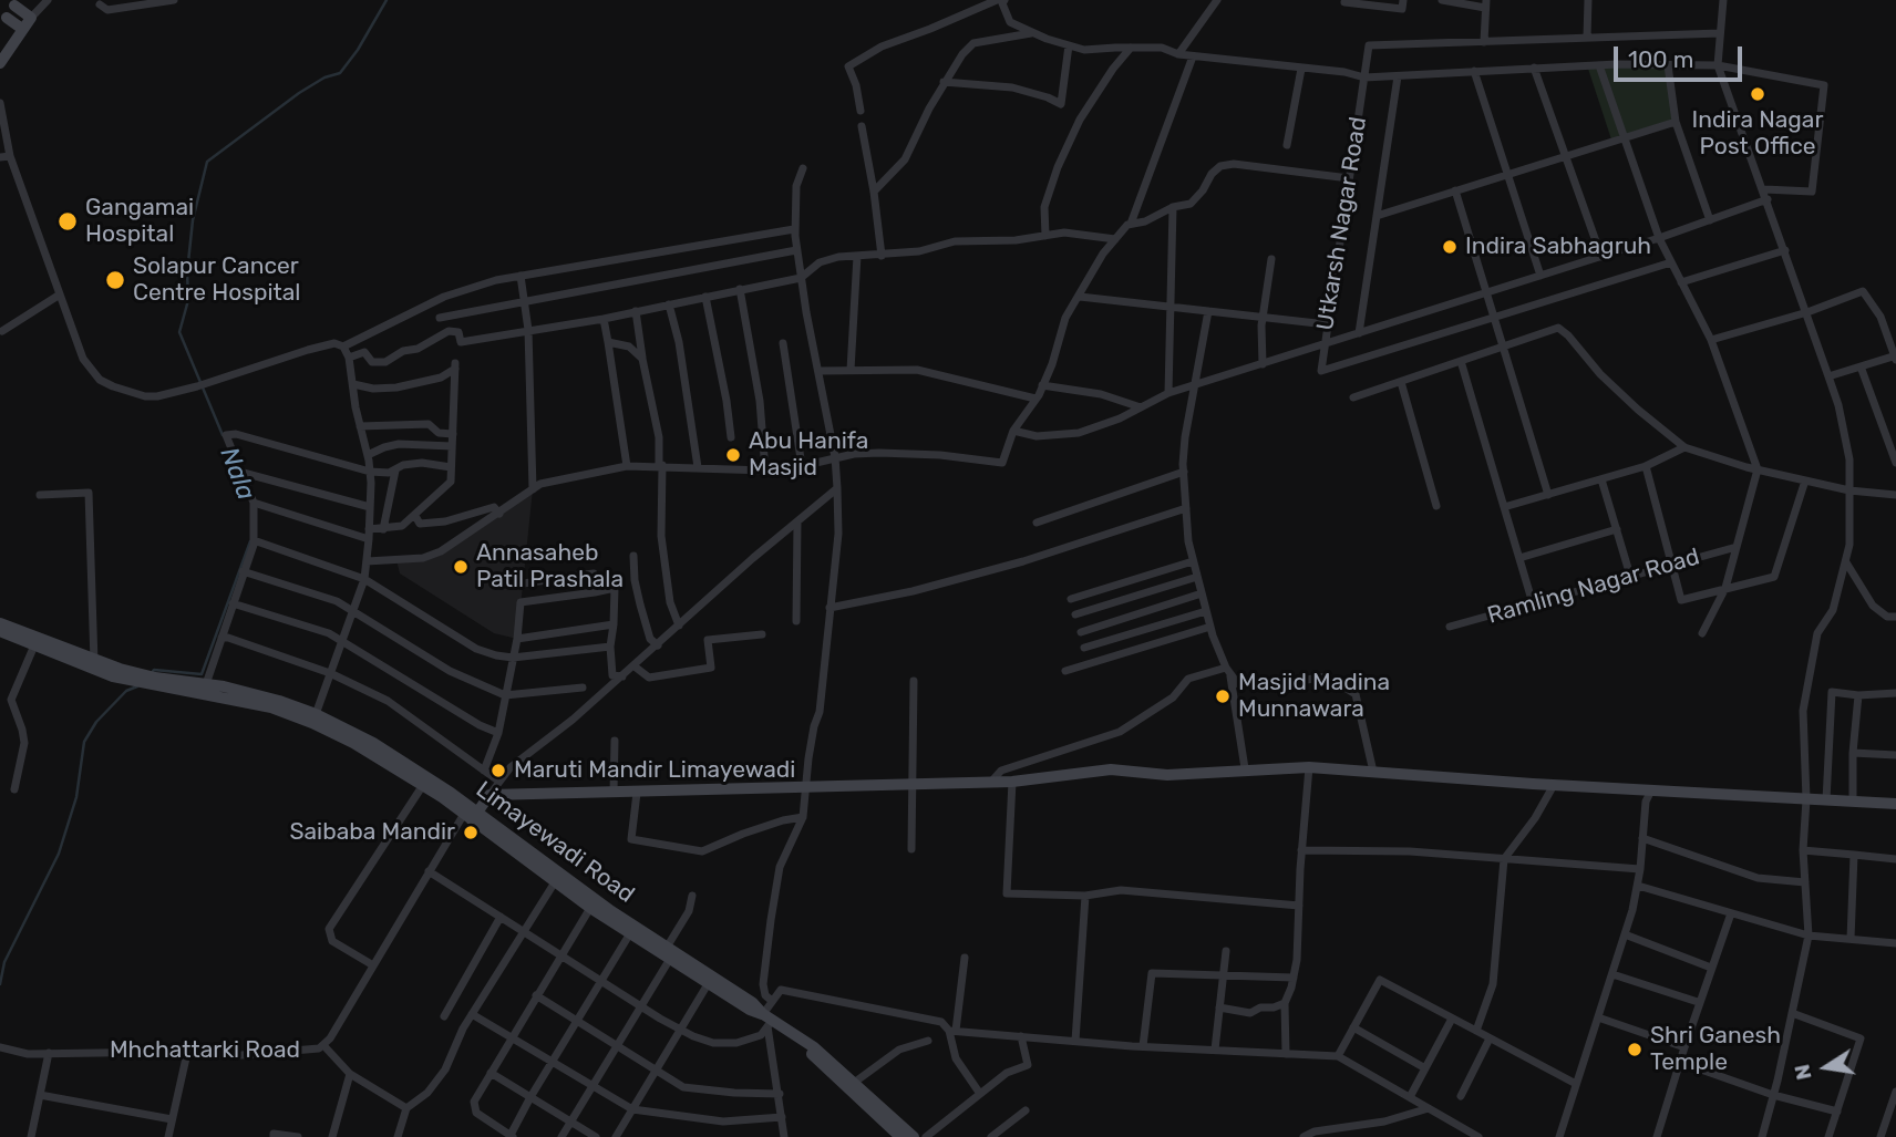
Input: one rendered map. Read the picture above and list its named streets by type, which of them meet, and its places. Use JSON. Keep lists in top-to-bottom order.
{
  "streets": {
    "street": [
      "Utkarsh Nagar Road",
      "Ramling Nagar Road",
      "Limayewadi Road",
      "Mhchattarki Road"
    ]
  },
  "crossings": [
    ["Limayewadi Road", "Mhchattarki Road"]
  ],
  "water": ["Nala"],
  "places": [
    "Indira Nagar Post Office",
    "Gangamai Hospital",
    "Indira Sabhagruh",
    "Solapur Cancer Centre Hospital",
    "Abu Hanifa Masjid",
    "Annasaheb Patil Prashala",
    "Masjid Madina Munnawara",
    "Maruti Mandir Limayewadi",
    "Saibaba Mandir",
    "Shri Ganesh Temple"
  ],
  "scale_bar": "100 m",
  "north": "left"
}
